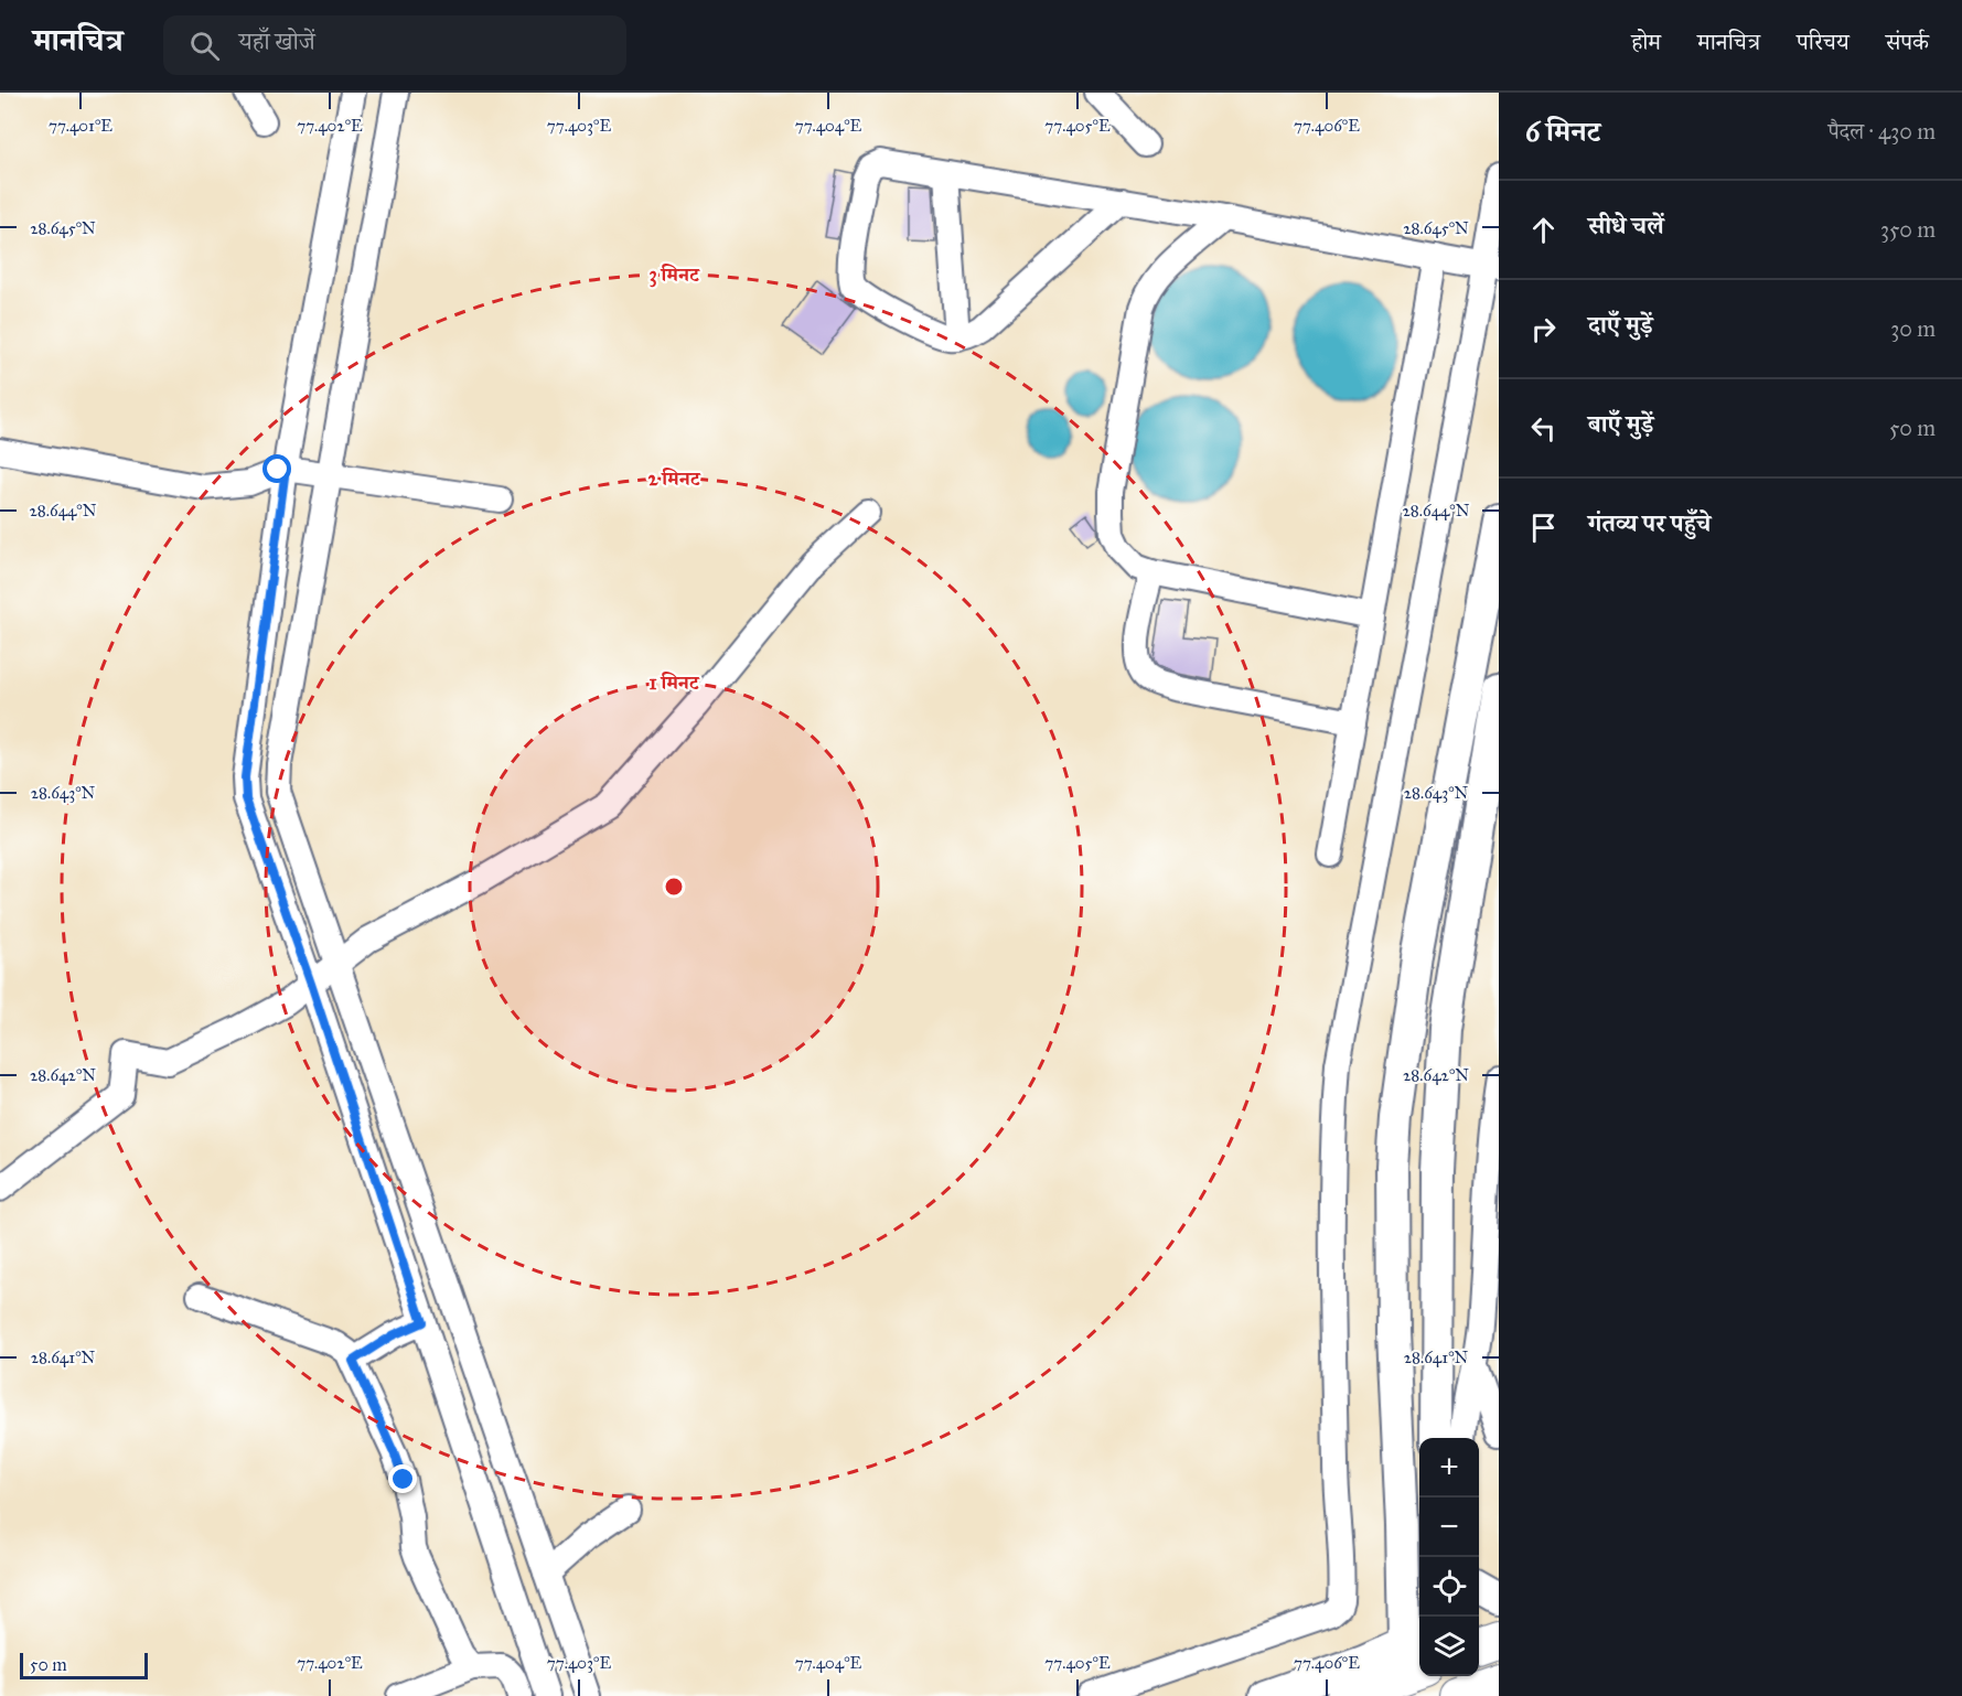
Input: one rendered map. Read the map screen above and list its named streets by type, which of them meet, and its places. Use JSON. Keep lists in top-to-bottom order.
{
  "scale_bar": "50 m",
  "page": {
    "header": "मानचित्र",
    "search": "यहाँ खोजें",
    "nav": [
      "होम",
      "मानचित्र",
      "परिचय",
      "संपर्क"
    ],
    "heading": ["6 मिनट", "पैदल · 430 m"],
    "list": [
      ["सीधे चलें", "350 m"],
      ["दाएँ मुड़ें", "30 m"],
      ["बाएँ मुड़ें", "50 m"],
      "गंतव्य पर पहुँचे"
    ],
    "map_buttons": ["+", "−"],
    "scale": "50 m"
  },
  "coordinates": [
    "77.401°E",
    "77.402°E",
    "77.403°E",
    "77.404°E",
    "77.405°E",
    "77.406°E",
    "28.645°N",
    "28.644°N",
    "28.643°N",
    "28.642°N",
    "28.641°N"
  ],
  "rings": ["3 मिनट", "2 मिनट", "1 मिनट"]
}
